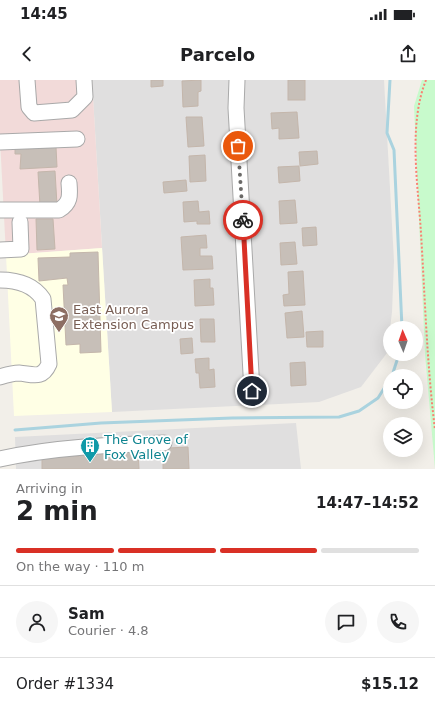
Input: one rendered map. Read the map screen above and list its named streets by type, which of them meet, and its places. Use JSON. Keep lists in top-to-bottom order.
{
  "places": {
    "school or university": ["East Aurora Extension Campus"],
    "building": ["The Grove of Fox Valley"]
  },
  "north": "top",
  "page": {
    "status": "14:45",
    "header": "Parcelo",
    "heading": ["2 min", "Arriving in", "14:47–14:52"],
    "panel": [
      "Sam",
      "Courier · 4.8",
      "Order #1334",
      "$15.12"
    ],
    "bar": "On the way · 110 m"
  }
}
